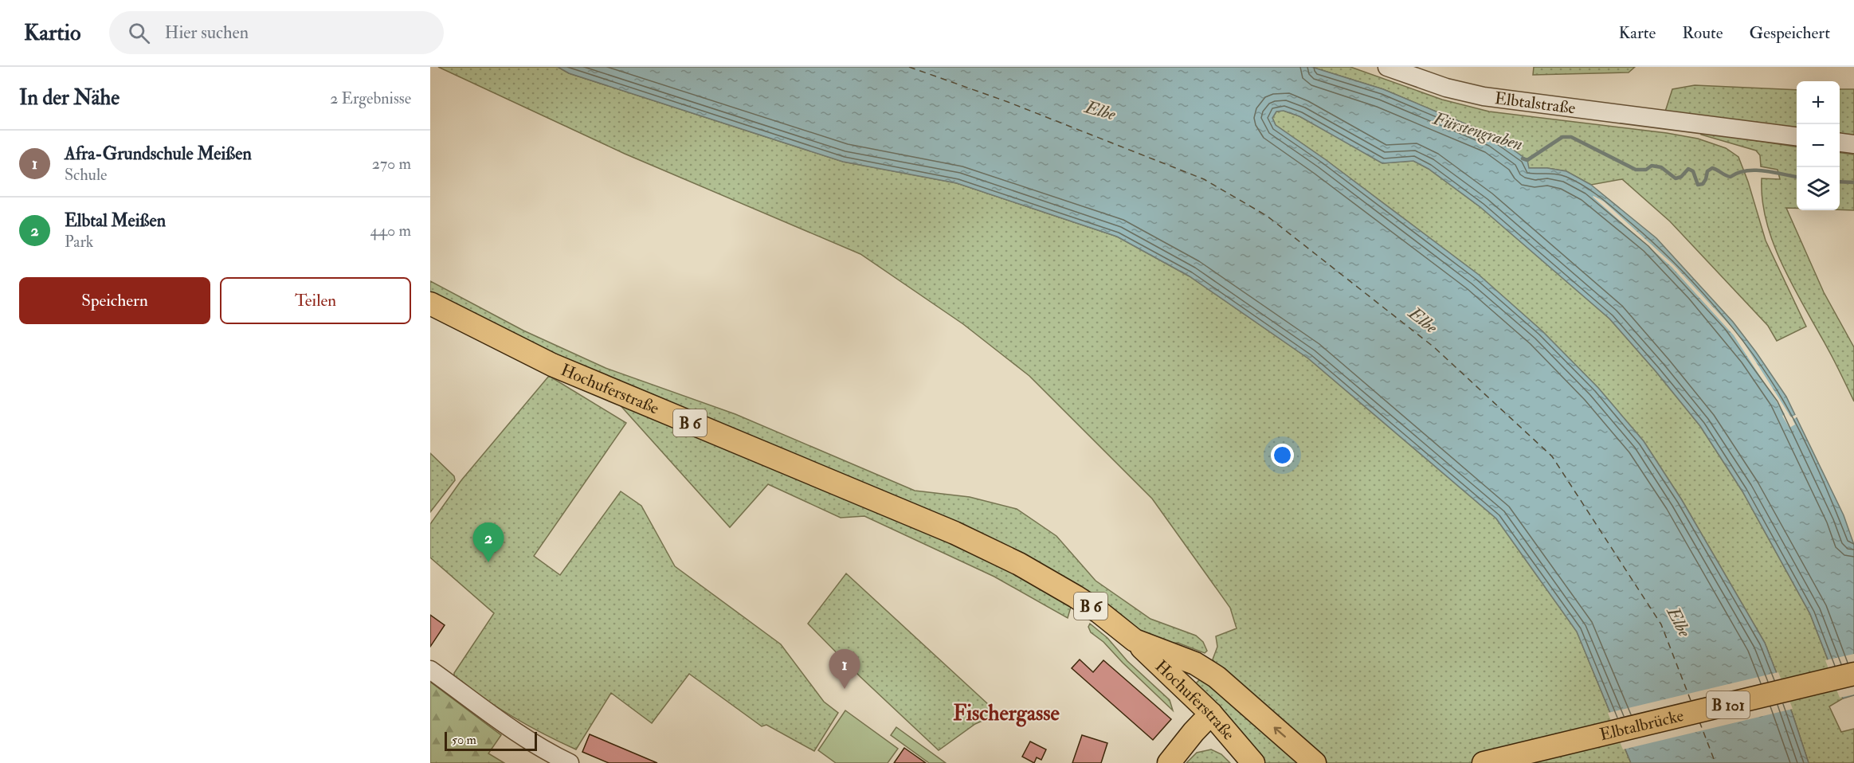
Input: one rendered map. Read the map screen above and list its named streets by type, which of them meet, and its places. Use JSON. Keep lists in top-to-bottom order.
{
  "streets": {
    "main road": [
      "Hochuferstraße",
      "B 6",
      "B 101",
      "Elbtalbrücke"
    ],
    "street": ["Elbtalstraße"]
  },
  "districts": ["Fischergasse"],
  "water": ["Elbe", "Fürstengraben"],
  "scale_bar": "50 m",
  "page": {
    "header": "Kartio",
    "search": "Hier suchen",
    "nav": ["Karte", "Route", "Gespeichert"],
    "heading": ["In der Nähe", "2 Ergebnisse"],
    "map_buttons": ["+", "−"],
    "list": [
      {
        "mark": "1",
        "name": "Afra-Grundschule Meißen",
        "note": "Schule",
        "value": "270 m"
      },
      {
        "mark": "2",
        "name": "Elbtal Meißen",
        "note": "Park",
        "value": "440 m"
      }
    ],
    "buttons": ["Speichern", "Teilen"],
    "pins": ["2", "1"],
    "scale": "50 m"
  }
}
